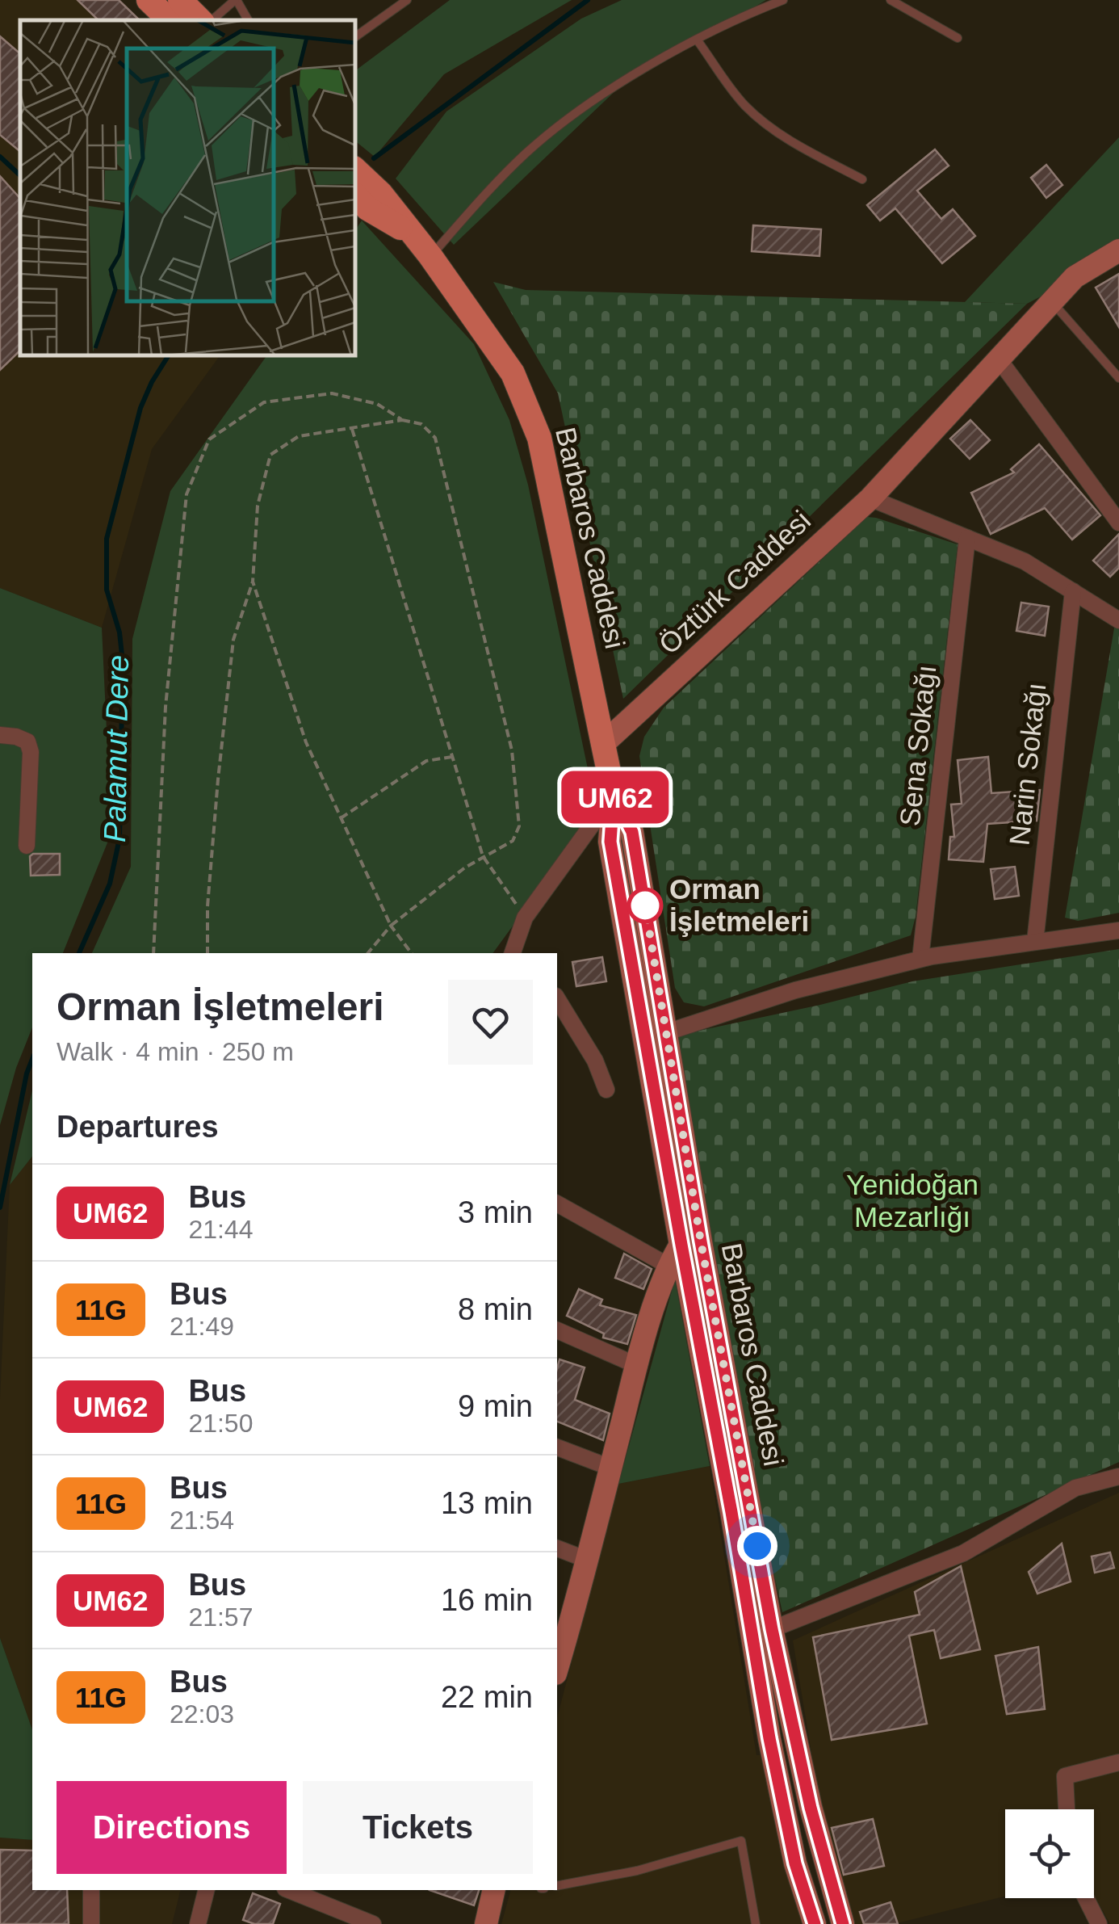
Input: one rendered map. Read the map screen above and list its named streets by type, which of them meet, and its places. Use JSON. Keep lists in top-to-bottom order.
{
  "streets": {
    "main road": ["Barbaros Caddesi", "Öztürk Caddesi"],
    "street": ["Sena Sokağı", "Narin Sokağı"]
  },
  "crossings": [
    ["Barbaros Caddesi", "Öztürk Caddesi"]
  ],
  "water": ["Palamut Dere"],
  "parks": ["Yenidoğan Mezarlığı"],
  "places": ["Orman İşletmeleri"],
  "lines": ["bus line UM62"],
  "page": {
    "on_map": "UM62",
    "heading": [
      ["Orman İşletmeleri", "Walk · 4 min · 250 m"],
      "Departures"
    ],
    "list": [
      {
        "mark": "UM62",
        "name": "Bus",
        "note": "21:44",
        "value": "3 min"
      },
      {
        "mark": "11G",
        "name": "Bus",
        "note": "21:49",
        "value": "8 min"
      },
      {
        "mark": "UM62",
        "name": "Bus",
        "note": "21:50",
        "value": "9 min"
      },
      {
        "mark": "11G",
        "name": "Bus",
        "note": "21:54",
        "value": "13 min"
      },
      {
        "mark": "UM62",
        "name": "Bus",
        "note": "21:57",
        "value": "16 min"
      },
      {
        "mark": "11G",
        "name": "Bus",
        "note": "22:03",
        "value": "22 min"
      }
    ],
    "buttons": ["Directions", "Tickets"]
  }
}
